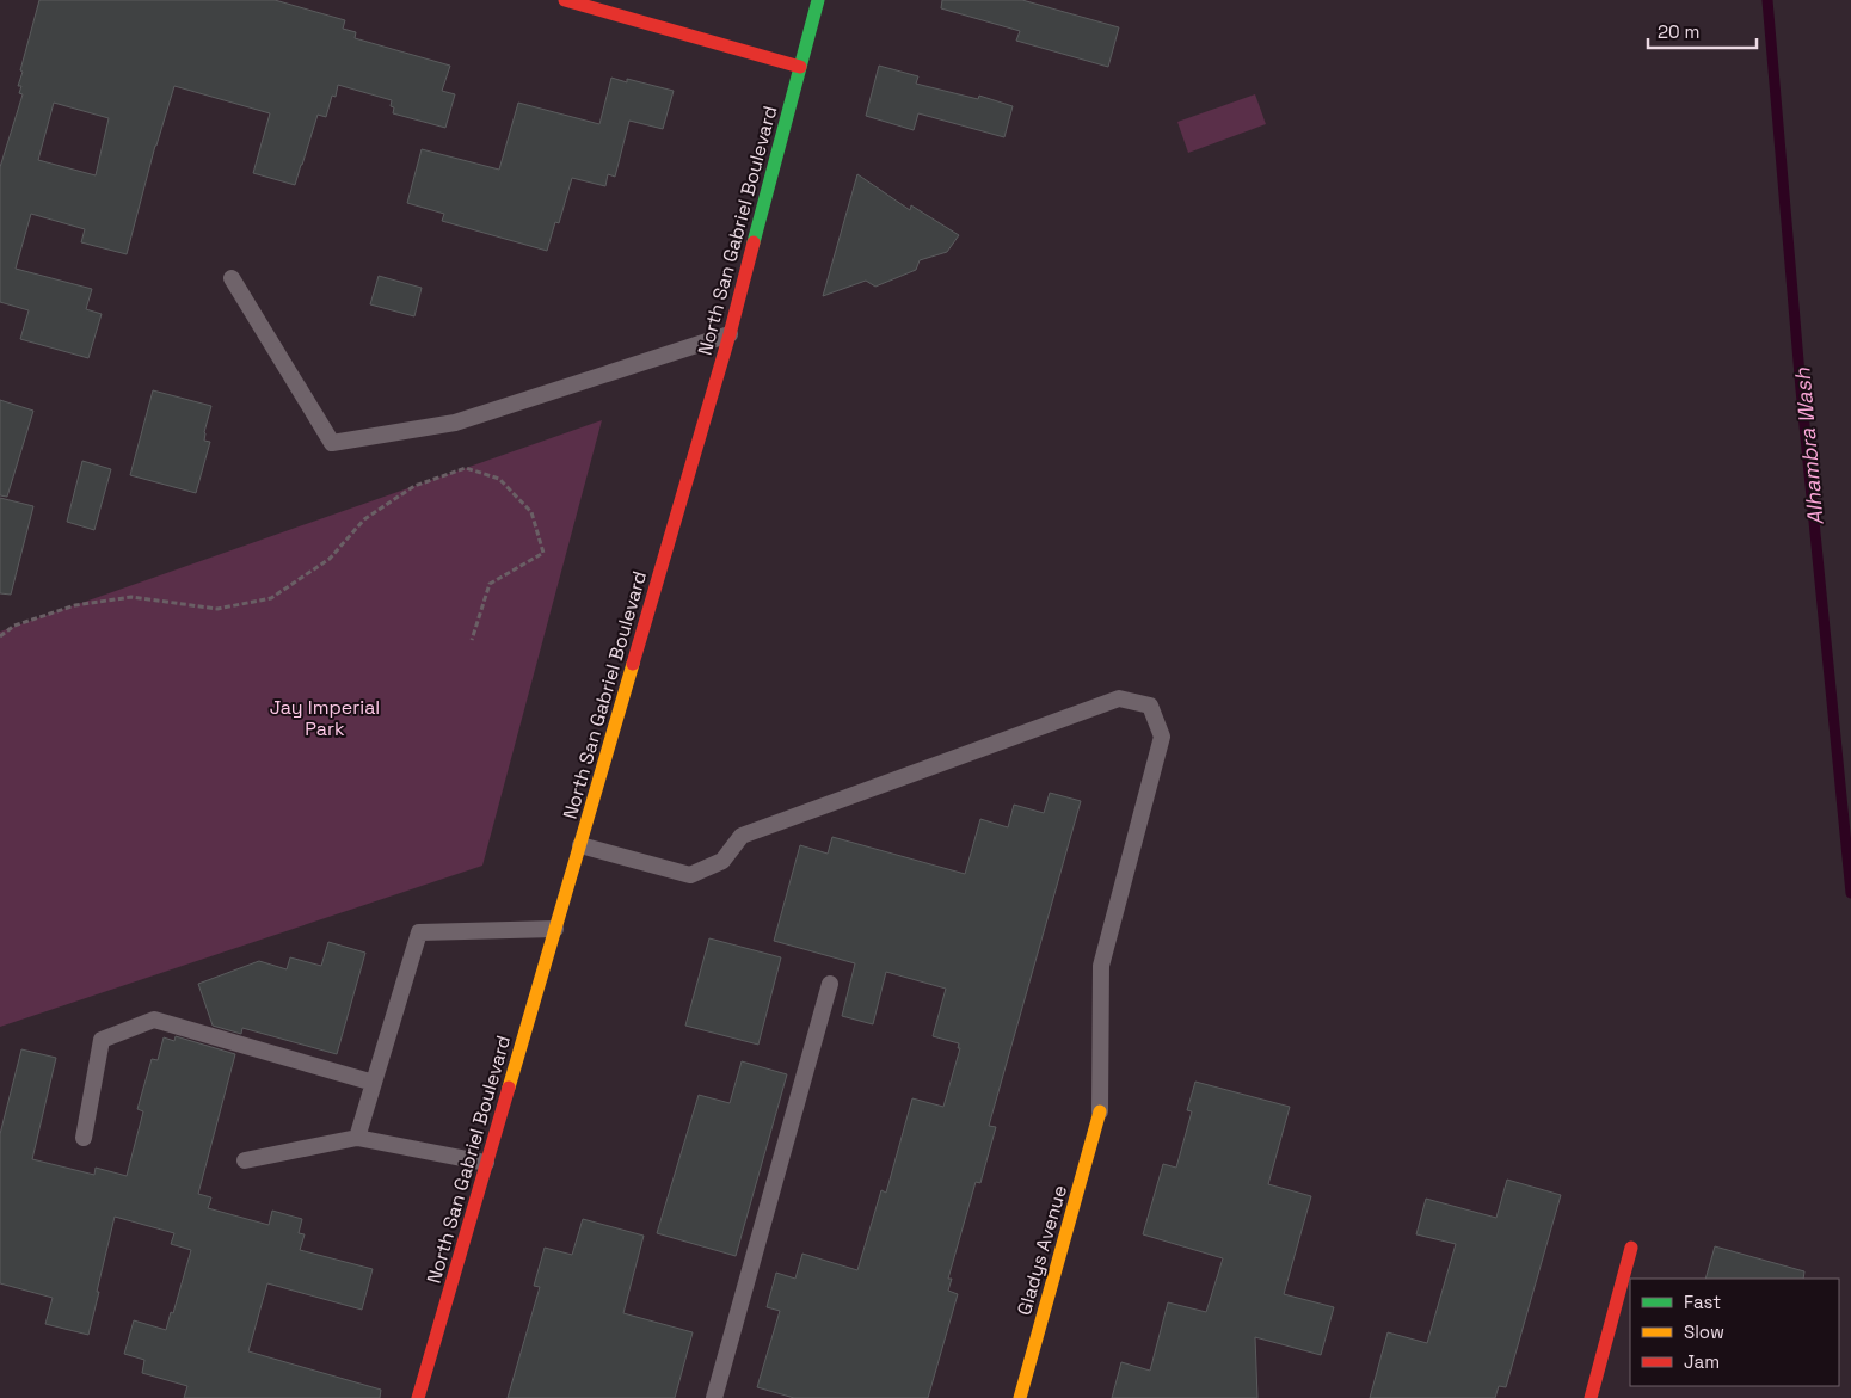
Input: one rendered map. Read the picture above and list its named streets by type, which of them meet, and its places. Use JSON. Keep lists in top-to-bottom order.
{
  "streets": {
    "main road": ["North San Gabriel Boulevard", "Gladys Avenue"]
  },
  "water": ["Alhambra Wash"],
  "parks": ["Jay Imperial Park"],
  "legend": ["Fast", "Slow", "Jam"],
  "scale_bar": "20 m"
}
